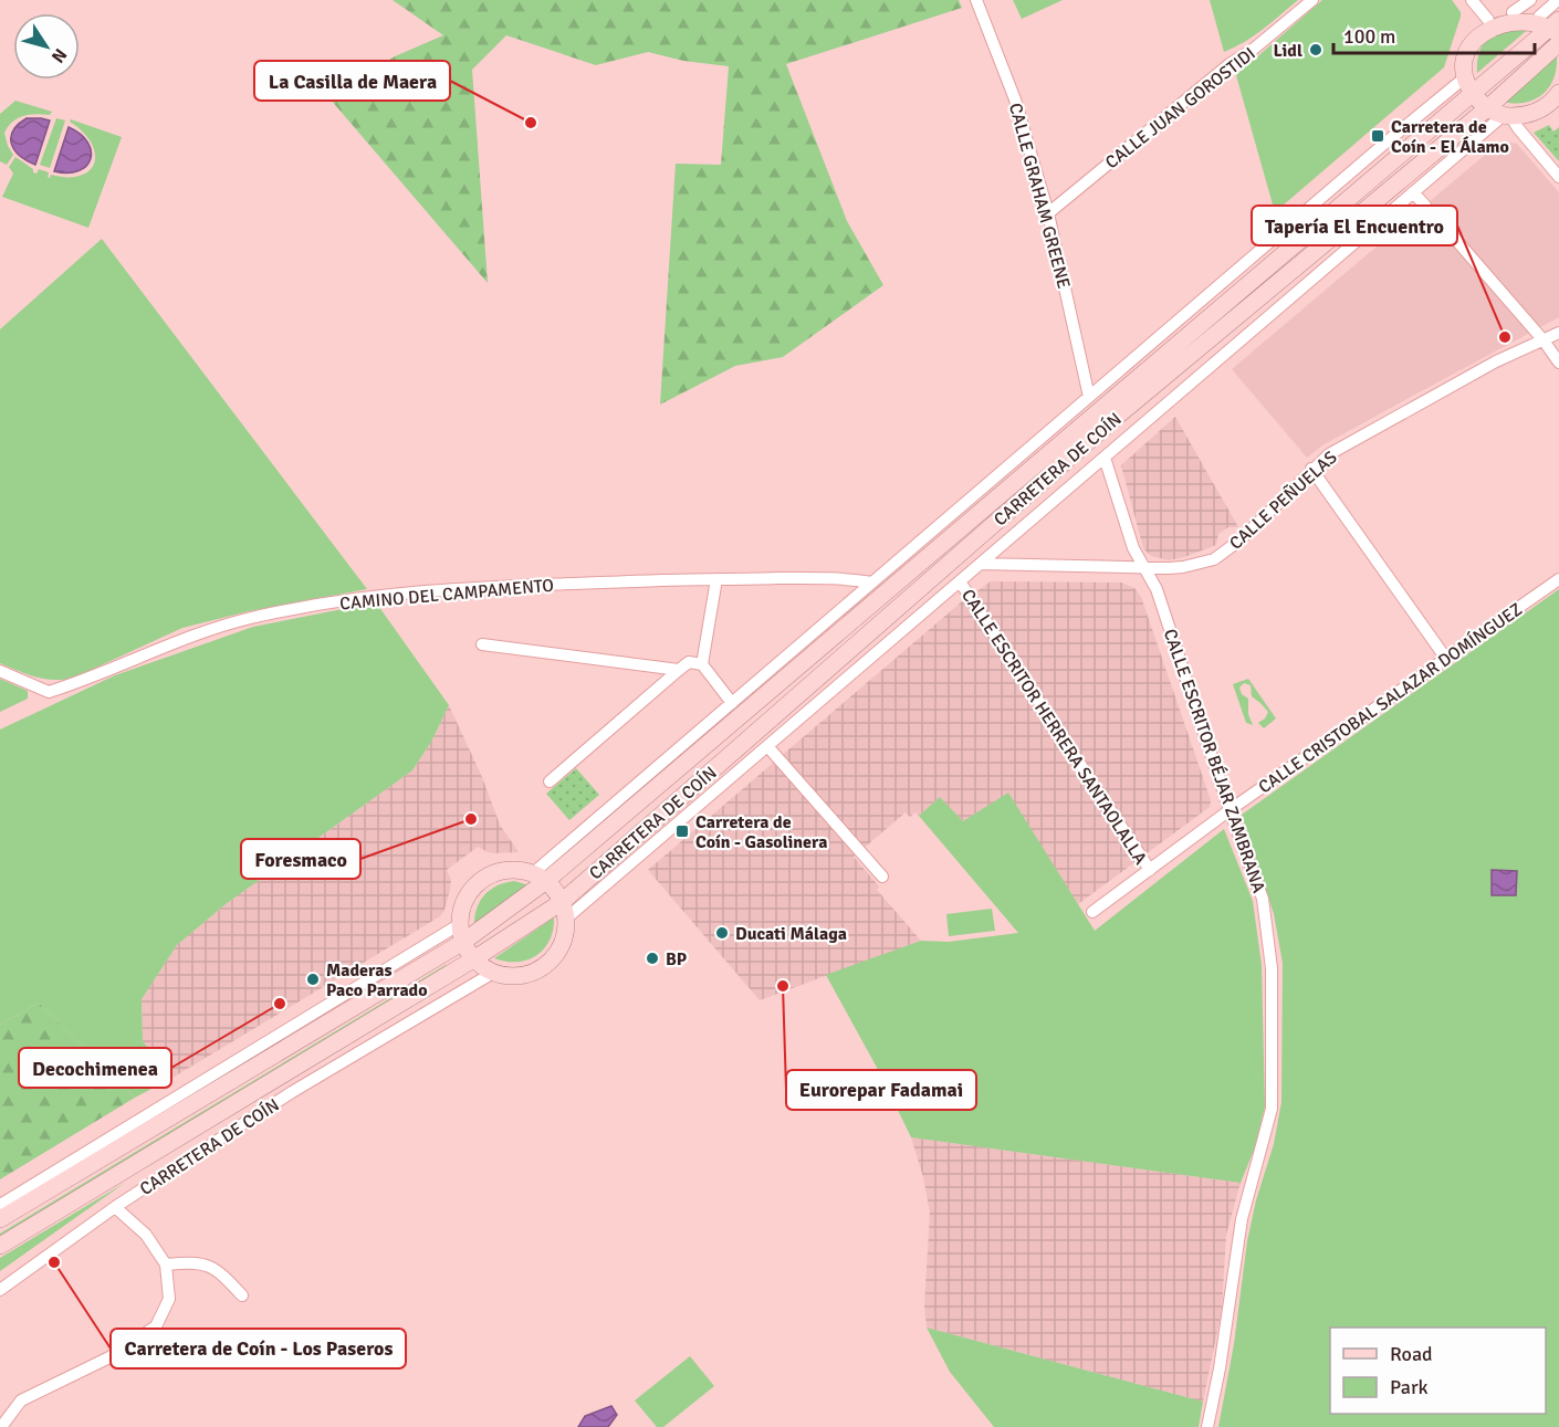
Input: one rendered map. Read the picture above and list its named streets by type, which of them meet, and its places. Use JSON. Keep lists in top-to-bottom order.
{
  "streets": {
    "main road": ["CARRETERA DE COÍN"],
    "street": [
      "CALLE JUAN GOROSTIDI",
      "CALLE GRAHAM GREENE",
      "CALLE PEÑUELAS",
      "CAMINO DEL CAMPAMENTO",
      "CALLE CRISTOBAL SALAZAR DOMÍNGUEZ",
      "CALLE ESCRITOR HERRERA SANTAOLALLA",
      "CALLE ESCRITOR BÉJAR ZAMBRANA"
    ]
  },
  "crossings": [
    ["CALLE JUAN GOROSTIDI", "CALLE GRAHAM GREENE"],
    ["CALLE GRAHAM GREENE", "CARRETERA DE COÍN"],
    ["CARRETERA DE COÍN", "CALLE PEÑUELAS"],
    ["CARRETERA DE COÍN", "CAMINO DEL CAMPAMENTO"],
    ["CARRETERA DE COÍN", "CALLE ESCRITOR HERRERA SANTAOLALLA"],
    ["CARRETERA DE COÍN", "CALLE ESCRITOR BÉJAR ZAMBRANA"],
    ["CALLE PEÑUELAS", "CALLE ESCRITOR BÉJAR ZAMBRANA"],
    ["CALLE CRISTOBAL SALAZAR DOMÍNGUEZ", "CALLE ESCRITOR HERRERA SANTAOLALLA"],
    ["CALLE CRISTOBAL SALAZAR DOMÍNGUEZ", "CALLE ESCRITOR BÉJAR ZAMBRANA"]
  ],
  "places": {
    "other": [
      "Lidl",
      "La Casilla de Maera",
      "Tapería El Encuentro",
      "Foresmaco",
      "Ducati Málaga",
      "BP",
      "Maderas Paco Parrado",
      "Eurorepar Fadamai",
      "Decochimenea",
      "Carretera de Coín - Los Paseros"
    ],
    "transit": ["Carretera de Coín - El Álamo", "Carretera de Coín - Gasolinera"]
  },
  "legend": ["Road", "Park"],
  "scale_bar": "100 m",
  "north": "bottom right"
}
